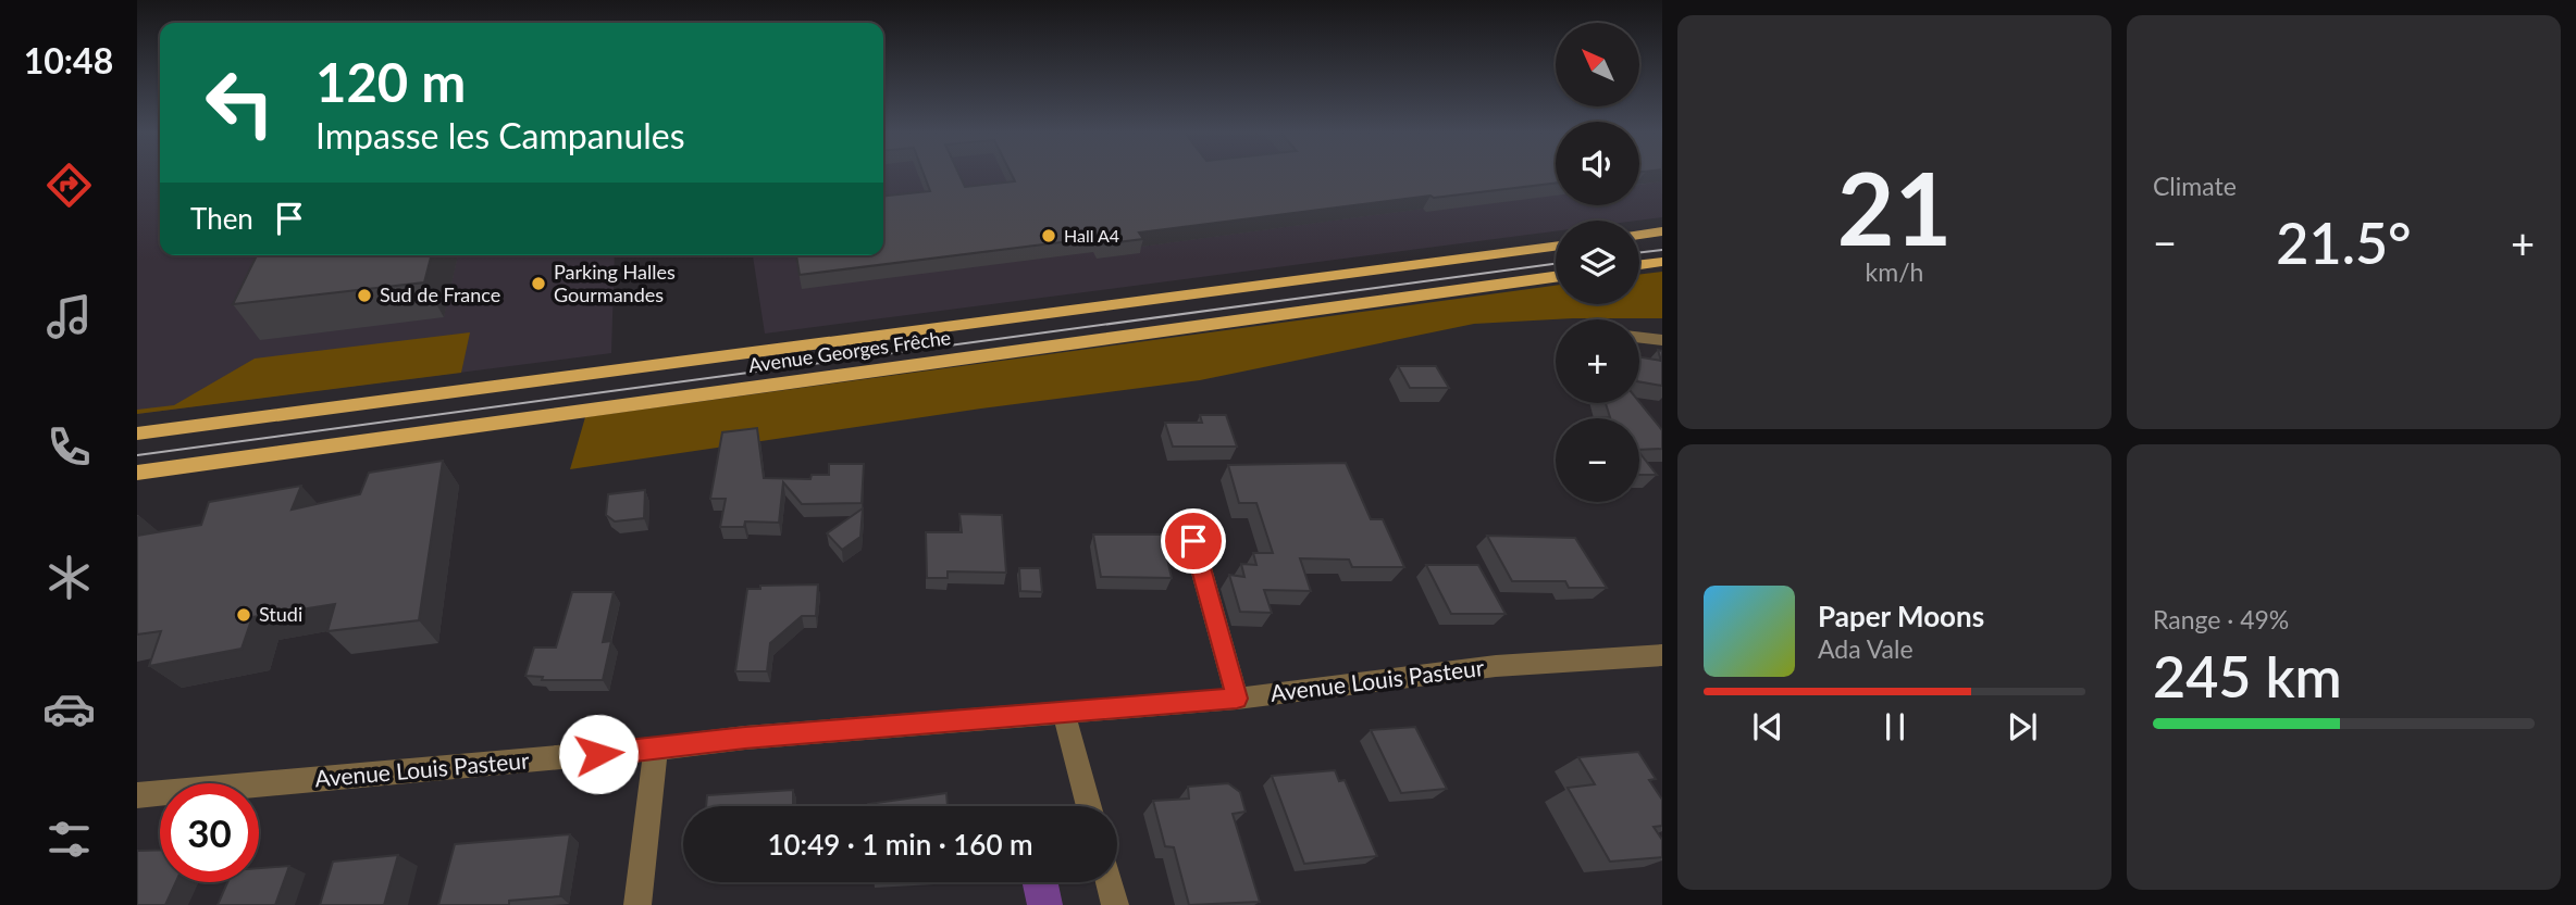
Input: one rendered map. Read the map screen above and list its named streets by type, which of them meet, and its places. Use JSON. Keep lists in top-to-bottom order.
{
  "streets": {
    "main road": ["Avenue Georges Frêche"],
    "street": ["Avenue Louis Pasteur"]
  },
  "places": [
    "Hall A4",
    "Parking Halles Gourmandes",
    "Sud de France",
    "Studi"
  ],
  "north": "top left",
  "page": {
    "tabs": "10:48",
    "tile": [
      ["21", "km/h"],
      "Climate",
      ["Range · 49%", "245 km"]
    ],
    "map_buttons": ["+", "−"],
    "turn": ["120 m", "Impasse les Campanules"],
    "then": "Then",
    "heat": ["−", "21.5°", "+"],
    "song": ["Paper Moons", "Ada Vale"],
    "limit": "30",
    "trip": "10:49 · 1 min · 160 m"
  }
}
